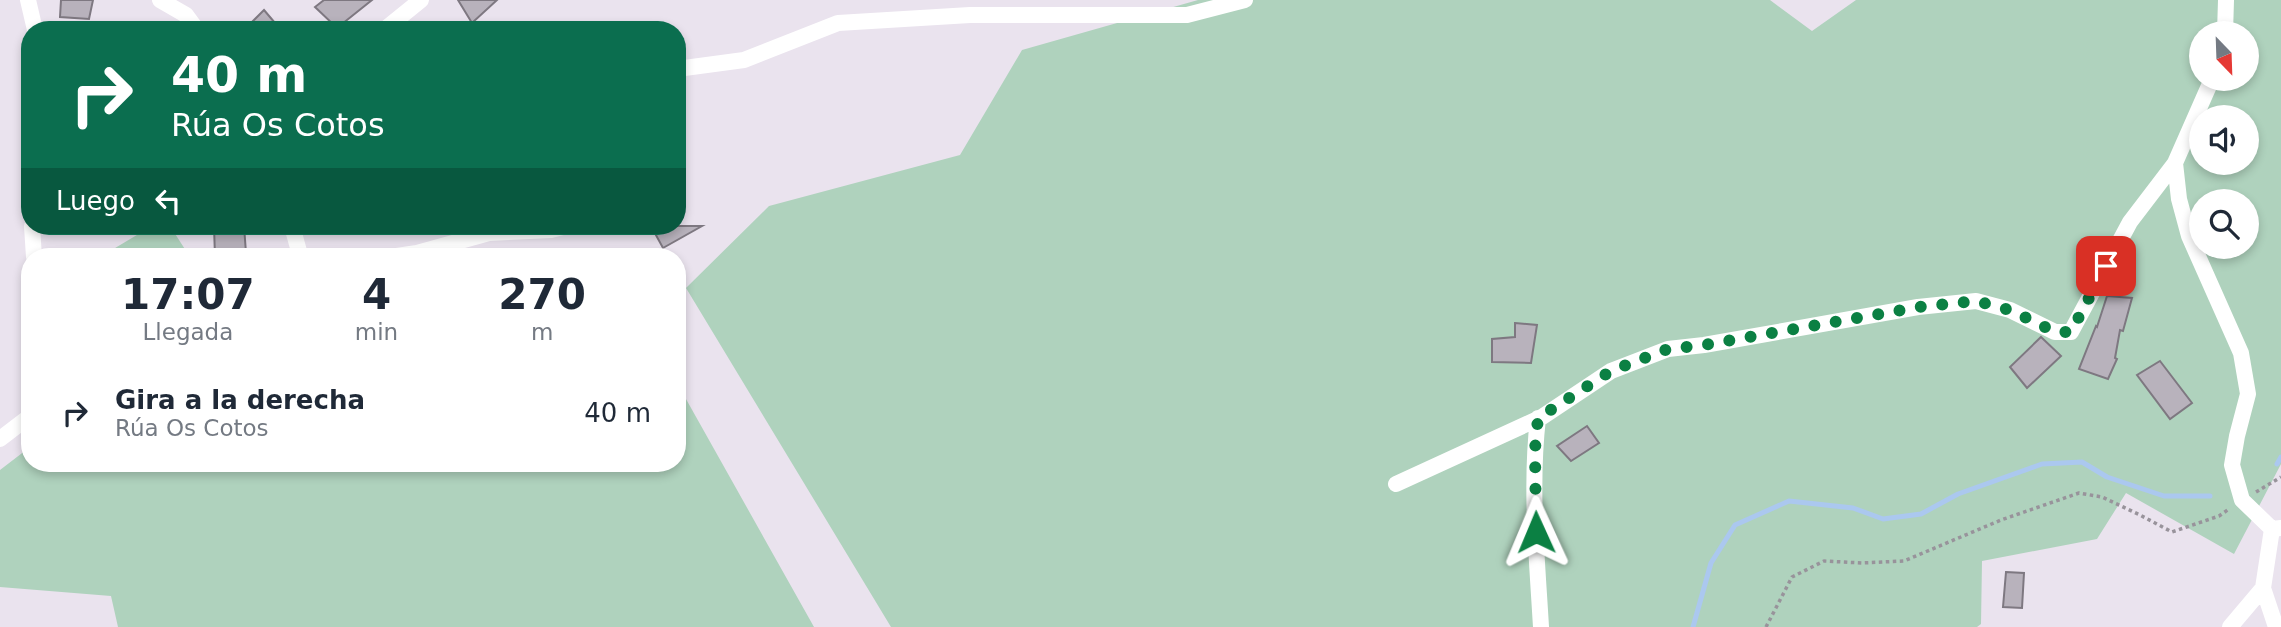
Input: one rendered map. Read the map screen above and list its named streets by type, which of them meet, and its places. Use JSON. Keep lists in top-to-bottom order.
{
  "north": "bottom right",
  "page": {
    "turn": ["40 m", "Rúa Os Cotos"],
    "then": "Luego",
    "eta": [
      "17:07",
      "Llegada",
      "4",
      "min",
      "270",
      "m"
    ],
    "list": [
      {
        "name": "Gira a la derecha",
        "note": "Rúa Os Cotos",
        "value": "40 m"
      }
    ]
  }
}
